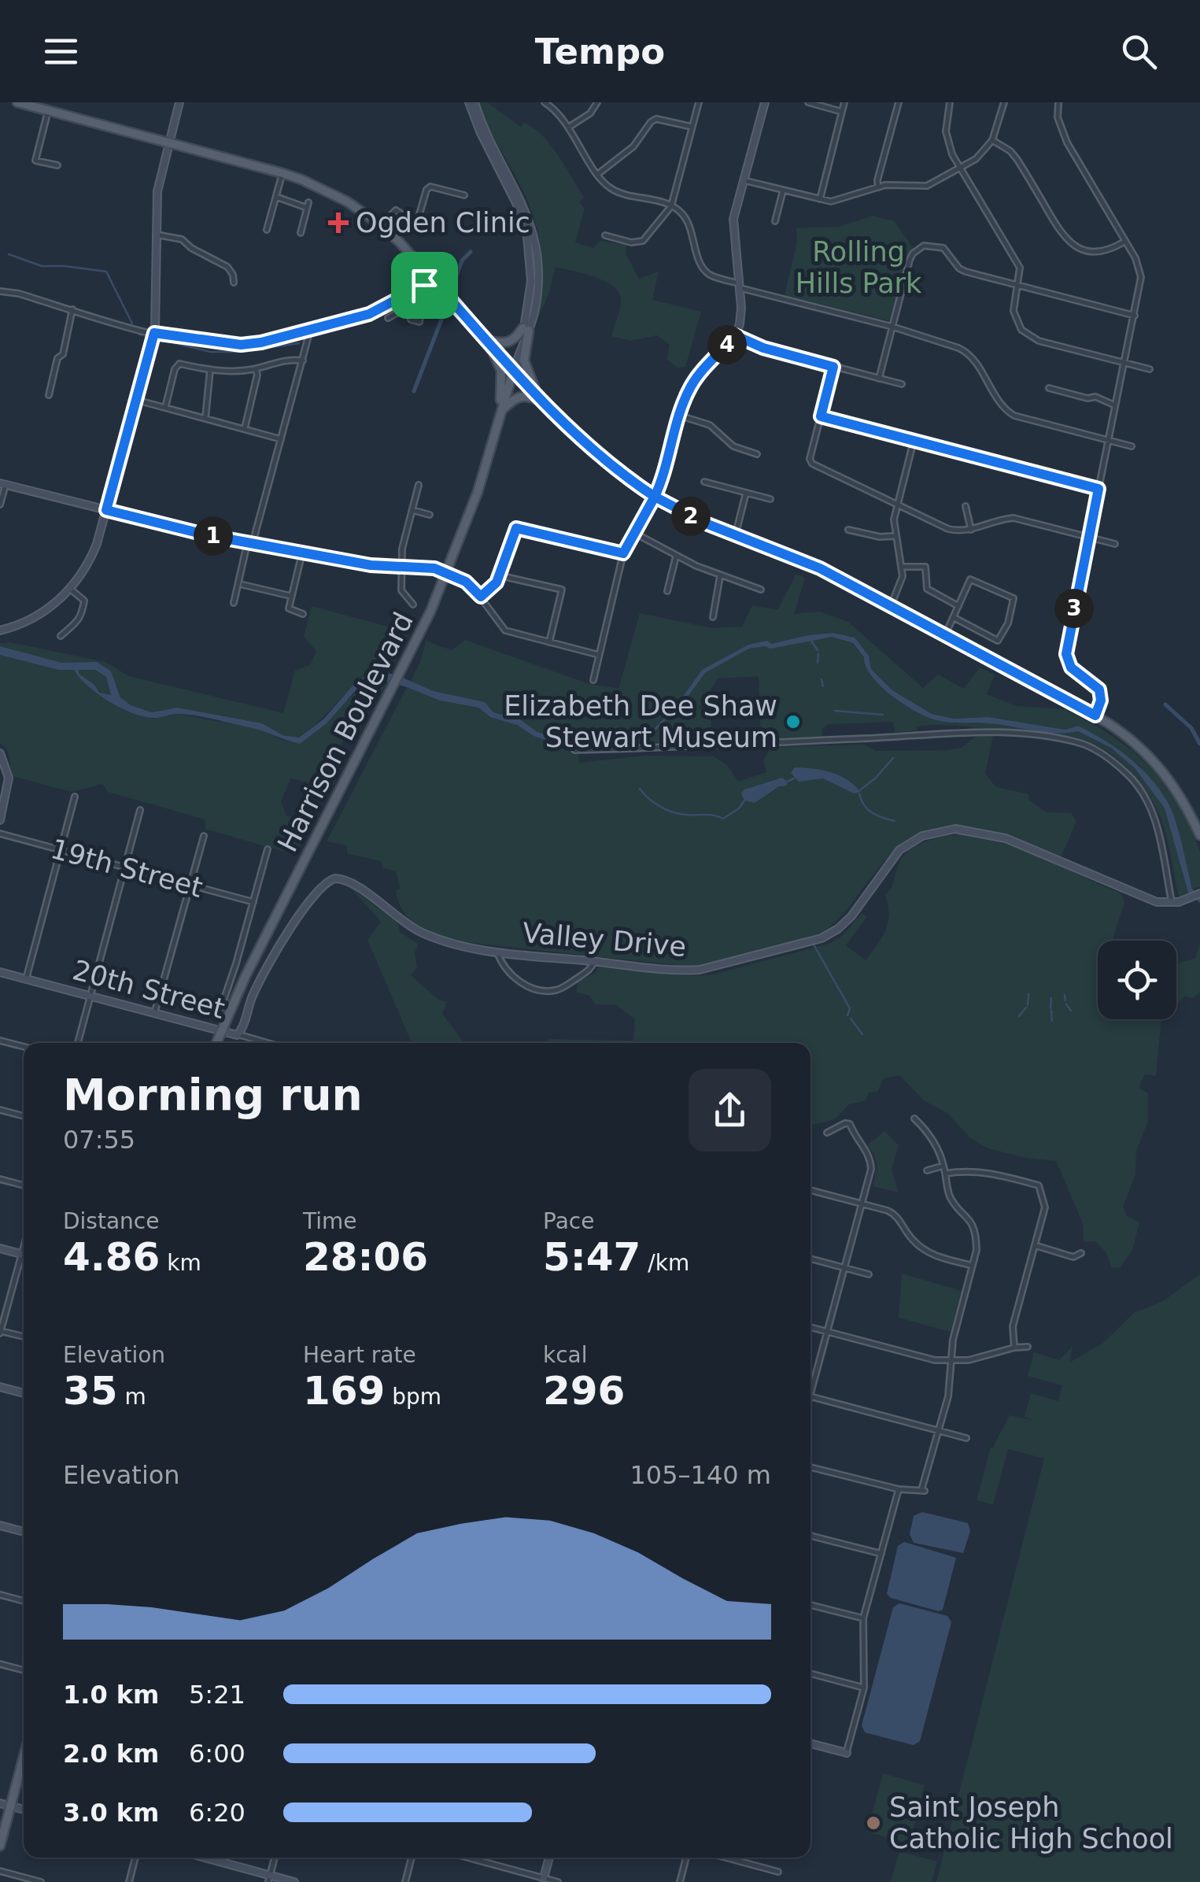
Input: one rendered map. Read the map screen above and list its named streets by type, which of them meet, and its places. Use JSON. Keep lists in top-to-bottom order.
{
  "streets": {
    "main road": ["Harrison Boulevard"],
    "street": ["19th Street", "Valley Drive", "20th Street"]
  },
  "crossings": [
    ["Harrison Boulevard", "20th Street"],
    ["Valley Drive", "20th Street"]
  ],
  "parks": ["Rolling Hills Park"],
  "places": {
    "health": ["Ogden Clinic"],
    "other": ["Elizabeth Dee Shaw Stewart Museum", "Saint Joseph Catholic High School"]
  },
  "page": {
    "header": "Tempo",
    "pins": [
      "4",
      "2",
      "1",
      "3"
    ],
    "heading": ["Morning run", "07:55"],
    "stats": [
      ["Distance", "4.86 km"],
      ["Time", "28:06"],
      ["Pace", "5:47 /km"],
      ["Elevation", "35 m"],
      ["Heart rate", "169 bpm"],
      ["kcal", "296"]
    ],
    "chart": ["Elevation", "105–140 m"],
    "list": [
      {
        "name": "1.0 km",
        "note": "5:21"
      },
      {
        "name": "2.0 km",
        "note": "6:00"
      },
      {
        "name": "3.0 km",
        "note": "6:20"
      }
    ]
  }
}
